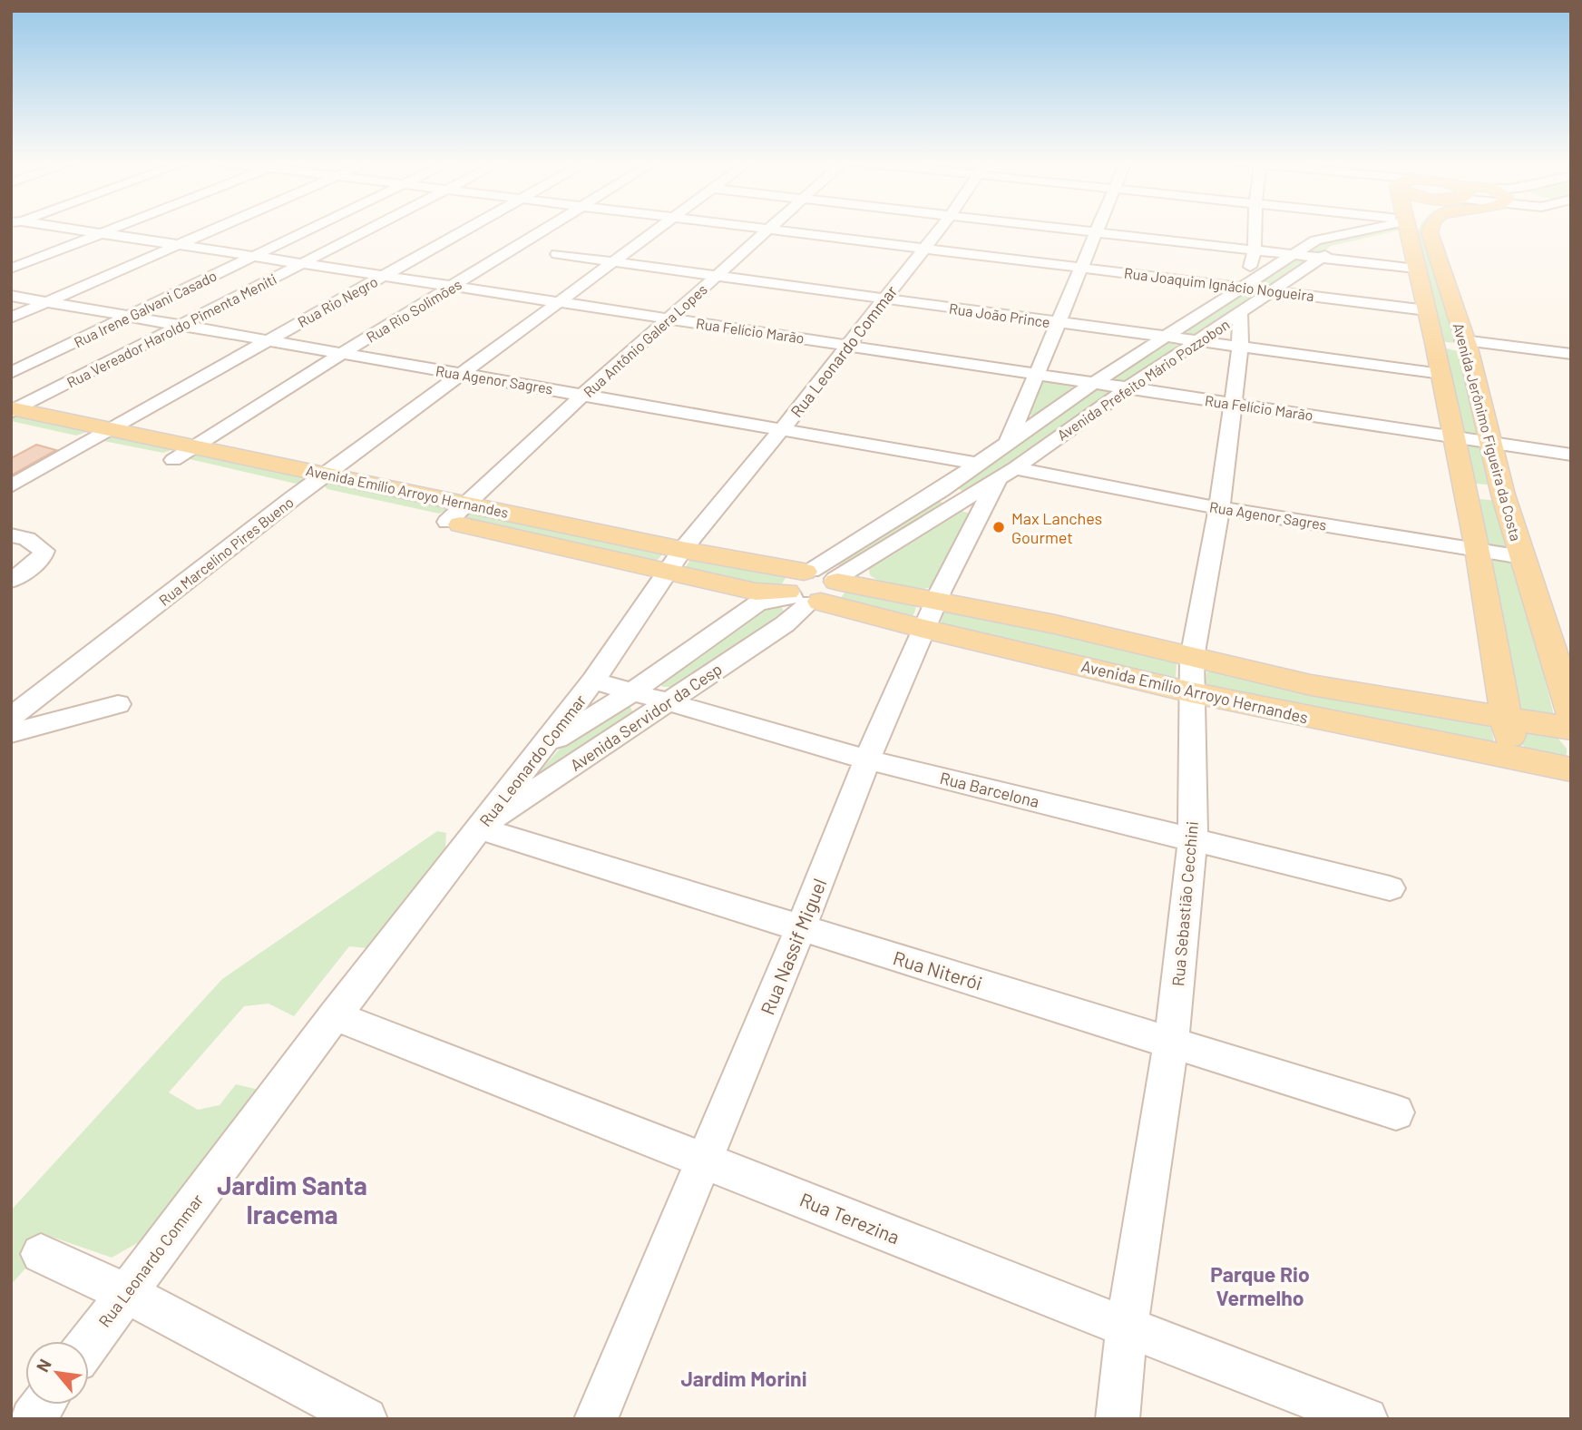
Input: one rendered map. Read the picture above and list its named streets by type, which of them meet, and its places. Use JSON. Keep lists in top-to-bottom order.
{
  "streets": {
    "main road": ["Avenida Jerônimo Figueira da Costa", "Avenida Emílio Arroyo Hernandes"],
    "street": [
      "Rua Joaquim Ignácio Nogueira",
      "Rua Rio Negro",
      "Rua Irene Galvani Casado",
      "Rua Rio Solimões",
      "Rua João Prince",
      "Rua Vereador Haroldo Pimenta Meniti",
      "Rua Felício Marão",
      "Rua Antônio Galera Lopes",
      "Rua Leonardo Commar",
      "Rua Agenor Sagres",
      "Avenida Prefeito Mário Pozzobon",
      "Rua Marcelino Pires Bueno",
      "Avenida Servidor da Cesp",
      "Rua Barcelona",
      "Rua Sebastião Cecchini",
      "Rua Nassif Miguel",
      "Rua Niterói",
      "Rua Terezina"
    ]
  },
  "crossings": [
    ["Rua Joaquim Ignácio Nogueira", "Rua Antônio Galera Lopes"],
    ["Rua Joaquim Ignácio Nogueira", "Rua Leonardo Commar"],
    ["Rua Joaquim Ignácio Nogueira", "Avenida Prefeito Mário Pozzobon"],
    ["Rua Joaquim Ignácio Nogueira", "Avenida Jerônimo Figueira da Costa"],
    ["Rua Joaquim Ignácio Nogueira", "Rua Sebastião Cecchini"],
    ["Rua Rio Negro", "Rua Felício Marão"],
    ["Rua Rio Negro", "Rua Agenor Sagres"],
    ["Rua Rio Negro", "Avenida Emílio Arroyo Hernandes"],
    ["Rua Irene Galvani Casado", "Rua Felício Marão"],
    ["Rua Irene Galvani Casado", "Rua Agenor Sagres"],
    ["Rua Rio Solimões", "Rua Felício Marão"],
    ["Rua Rio Solimões", "Rua Agenor Sagres"],
    ["Rua Rio Solimões", "Avenida Emílio Arroyo Hernandes"],
    ["Rua João Prince", "Rua Antônio Galera Lopes"],
    ["Rua João Prince", "Rua Leonardo Commar"],
    ["Rua João Prince", "Avenida Prefeito Mário Pozzobon"],
    ["Rua João Prince", "Avenida Jerônimo Figueira da Costa"],
    ["Rua João Prince", "Rua Marcelino Pires Bueno"],
    ["Rua João Prince", "Rua Sebastião Cecchini"],
    ["Rua Vereador Haroldo Pimenta Meniti", "Rua Felício Marão"],
    ["Rua Vereador Haroldo Pimenta Meniti", "Rua Agenor Sagres"],
    ["Rua Vereador Haroldo Pimenta Meniti", "Avenida Emílio Arroyo Hernandes"],
    ["Rua Felício Marão", "Rua Antônio Galera Lopes"],
    ["Rua Felício Marão", "Rua Leonardo Commar"],
    ["Rua Felício Marão", "Avenida Prefeito Mário Pozzobon"],
    ["Rua Felício Marão", "Avenida Jerônimo Figueira da Costa"],
    ["Rua Felício Marão", "Rua Marcelino Pires Bueno"],
    ["Rua Felício Marão", "Rua Sebastião Cecchini"],
    ["Rua Antônio Galera Lopes", "Rua Agenor Sagres"],
    ["Rua Antônio Galera Lopes", "Avenida Emílio Arroyo Hernandes"],
    ["Rua Leonardo Commar", "Rua Agenor Sagres"],
    ["Rua Leonardo Commar", "Avenida Emílio Arroyo Hernandes"],
    ["Rua Leonardo Commar", "Avenida Servidor da Cesp"],
    ["Rua Leonardo Commar", "Rua Barcelona"],
    ["Rua Leonardo Commar", "Rua Niterói"],
    ["Rua Leonardo Commar", "Rua Terezina"],
    ["Rua Agenor Sagres", "Avenida Prefeito Mário Pozzobon"],
    ["Rua Agenor Sagres", "Avenida Jerônimo Figueira da Costa"],
    ["Rua Agenor Sagres", "Rua Marcelino Pires Bueno"],
    ["Rua Agenor Sagres", "Rua Sebastião Cecchini"],
    ["Rua Agenor Sagres", "Rua Nassif Miguel"],
    ["Avenida Prefeito Mário Pozzobon", "Avenida Emílio Arroyo Hernandes"],
    ["Avenida Prefeito Mário Pozzobon", "Avenida Servidor da Cesp"],
    ["Avenida Prefeito Mário Pozzobon", "Rua Sebastião Cecchini"],
    ["Avenida Prefeito Mário Pozzobon", "Rua Nassif Miguel"],
    ["Avenida Jerônimo Figueira da Costa", "Avenida Emílio Arroyo Hernandes"],
    ["Avenida Emílio Arroyo Hernandes", "Rua Marcelino Pires Bueno"],
    ["Avenida Emílio Arroyo Hernandes", "Avenida Servidor da Cesp"],
    ["Avenida Emílio Arroyo Hernandes", "Rua Sebastião Cecchini"],
    ["Avenida Emílio Arroyo Hernandes", "Rua Nassif Miguel"],
    ["Avenida Servidor da Cesp", "Rua Barcelona"],
    ["Avenida Servidor da Cesp", "Rua Niterói"],
    ["Rua Barcelona", "Rua Sebastião Cecchini"],
    ["Rua Barcelona", "Rua Nassif Miguel"],
    ["Rua Sebastião Cecchini", "Rua Niterói"],
    ["Rua Sebastião Cecchini", "Rua Terezina"],
    ["Rua Nassif Miguel", "Rua Niterói"],
    ["Rua Nassif Miguel", "Rua Terezina"]
  ],
  "districts": ["Jardim Santa Iracema", "Parque Rio Vermelho", "Jardim Morini"],
  "places": ["Max Lanches Gourmet"],
  "north": "top left"
}
